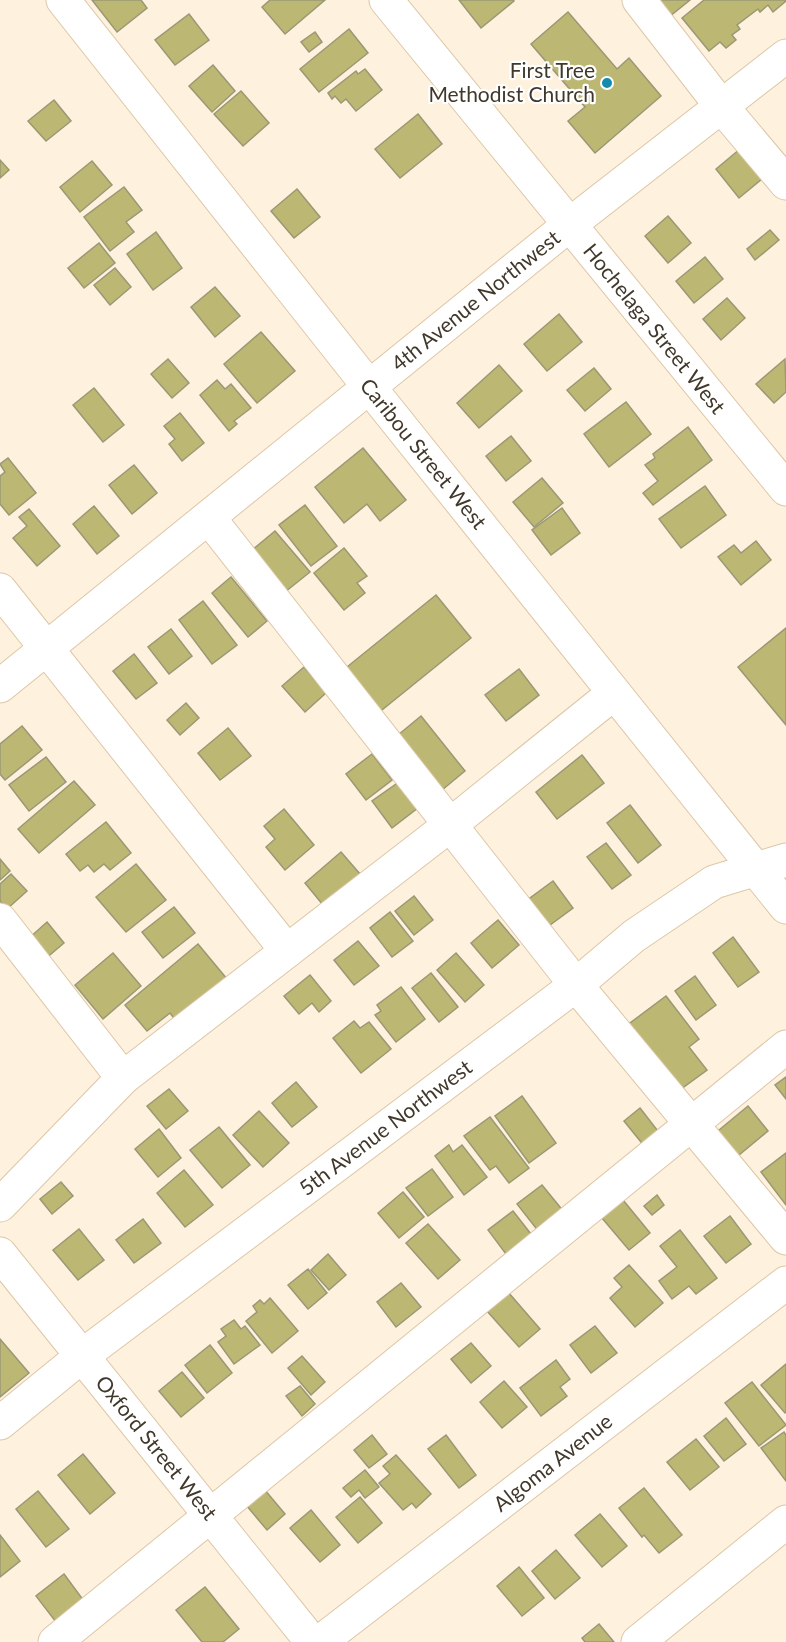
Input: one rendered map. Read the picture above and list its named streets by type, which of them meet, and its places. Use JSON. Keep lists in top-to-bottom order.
{
  "streets": {
    "street": [
      "4th Avenue Northwest",
      "Hochelaga Street West",
      "Caribou Street West",
      "5th Avenue Northwest",
      "Oxford Street West",
      "Algoma Avenue"
    ]
  },
  "crossings": [
    ["4th Avenue Northwest", "Hochelaga Street West"],
    ["4th Avenue Northwest", "Caribou Street West"],
    ["Caribou Street West", "5th Avenue Northwest"],
    ["5th Avenue Northwest", "Oxford Street West"]
  ],
  "places": ["First Tree Methodist Church"]
}
